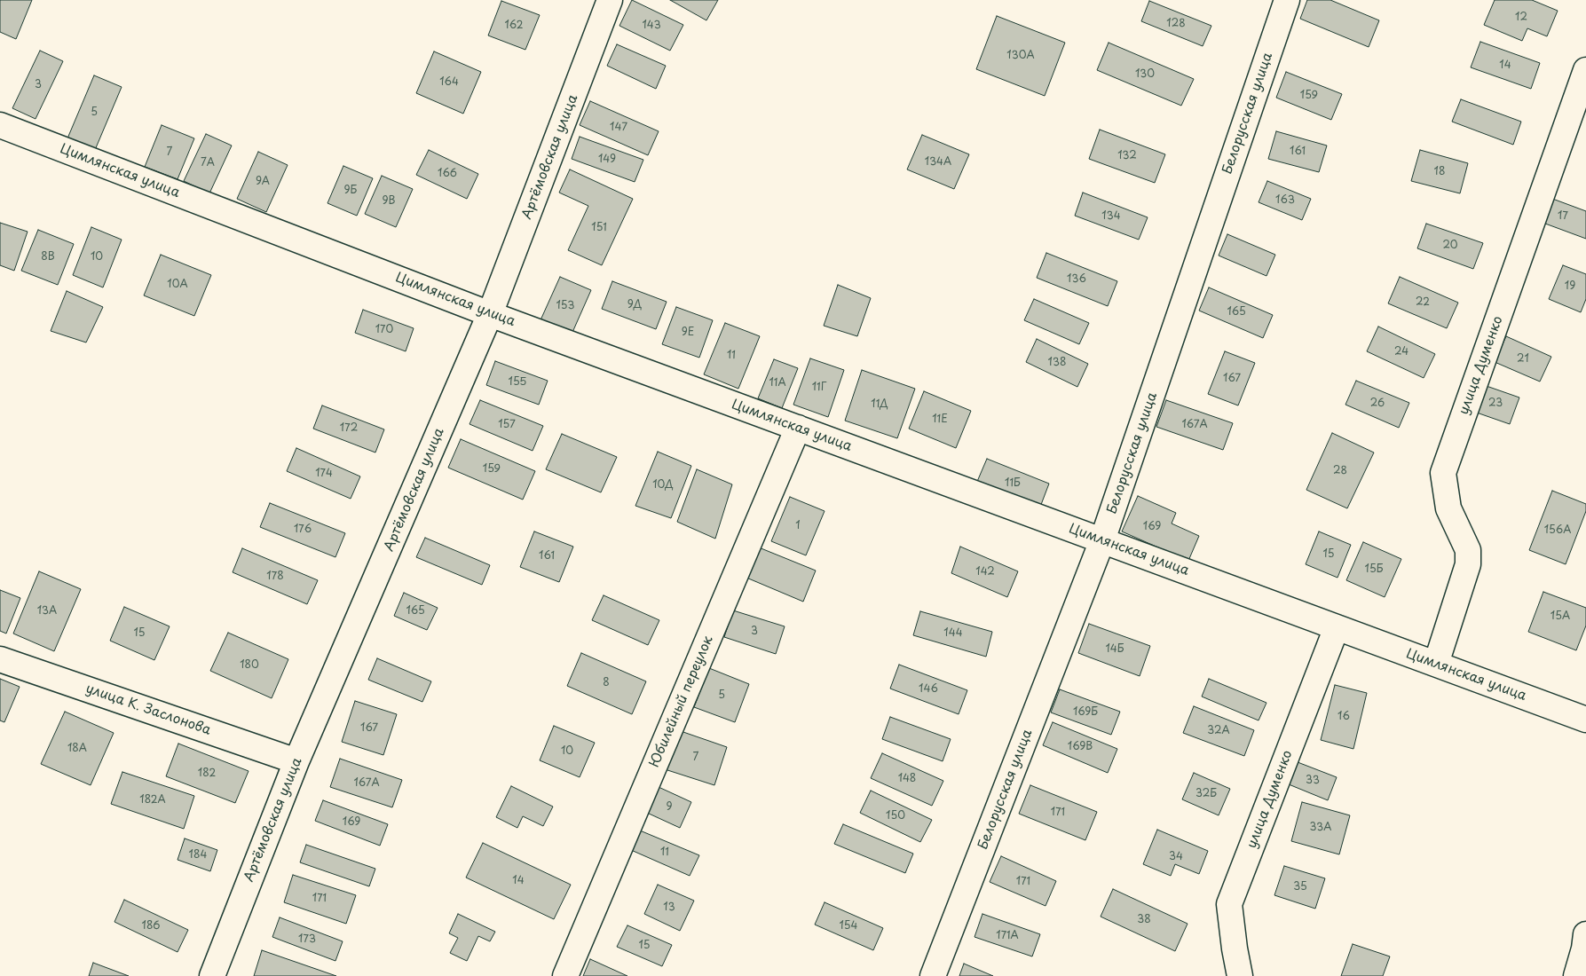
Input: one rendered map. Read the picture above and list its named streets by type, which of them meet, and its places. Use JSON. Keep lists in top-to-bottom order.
{
  "streets": {
    "street": [
      "Белорусская улица",
      "Артёмовская улица",
      "Цимлянская улица",
      "улица Думенко",
      "Юбилейный переулок",
      "улица К. Заслонова"
    ]
  },
  "crossings": [
    ["Белорусская улица", "Цимлянская улица"],
    ["Артёмовская улица", "Цимлянская улица"],
    ["Артёмовская улица", "улица К. Заслонова"],
    ["Цимлянская улица", "улица Думенко"],
    ["Цимлянская улица", "Юбилейный переулок"]
  ],
  "house_numbers": [
    "12",
    "128",
    "162",
    "143",
    "130А",
    "14",
    "130",
    "164",
    "3",
    "159",
    "5",
    "147",
    "161",
    "7",
    "132",
    "149",
    "134А",
    "7А",
    "18",
    "166",
    "9А",
    "9Б",
    "163",
    "9В",
    "134",
    "17",
    "151",
    "20",
    "8В",
    "10",
    "136",
    "10А",
    "19",
    "22",
    "9Д",
    "153",
    "165",
    "170",
    "9Е",
    "24",
    "11",
    "21",
    "138",
    "167",
    "155",
    "11А",
    "11Г",
    "26",
    "23",
    "11Д",
    "11Е",
    "157",
    "167А",
    "172",
    "159",
    "28",
    "174",
    "11Б",
    "10Д",
    "1",
    "169",
    "176",
    "156А",
    "15",
    "161",
    "15Б",
    "142",
    "178",
    "13А",
    "165",
    "15А",
    "3",
    "15",
    "144",
    "14Б",
    "180",
    "8",
    "146",
    "5",
    "169Б",
    "16",
    "167",
    "32А",
    "169В",
    "18А",
    "10",
    "7",
    "182",
    "148",
    "33",
    "167А",
    "32Б",
    "182А",
    "9",
    "171",
    "150",
    "169",
    "33А",
    "11",
    "184",
    "34",
    "14",
    "171",
    "35",
    "171",
    "13",
    "38",
    "186",
    "154",
    "171А",
    "173",
    "15"
  ]
}
